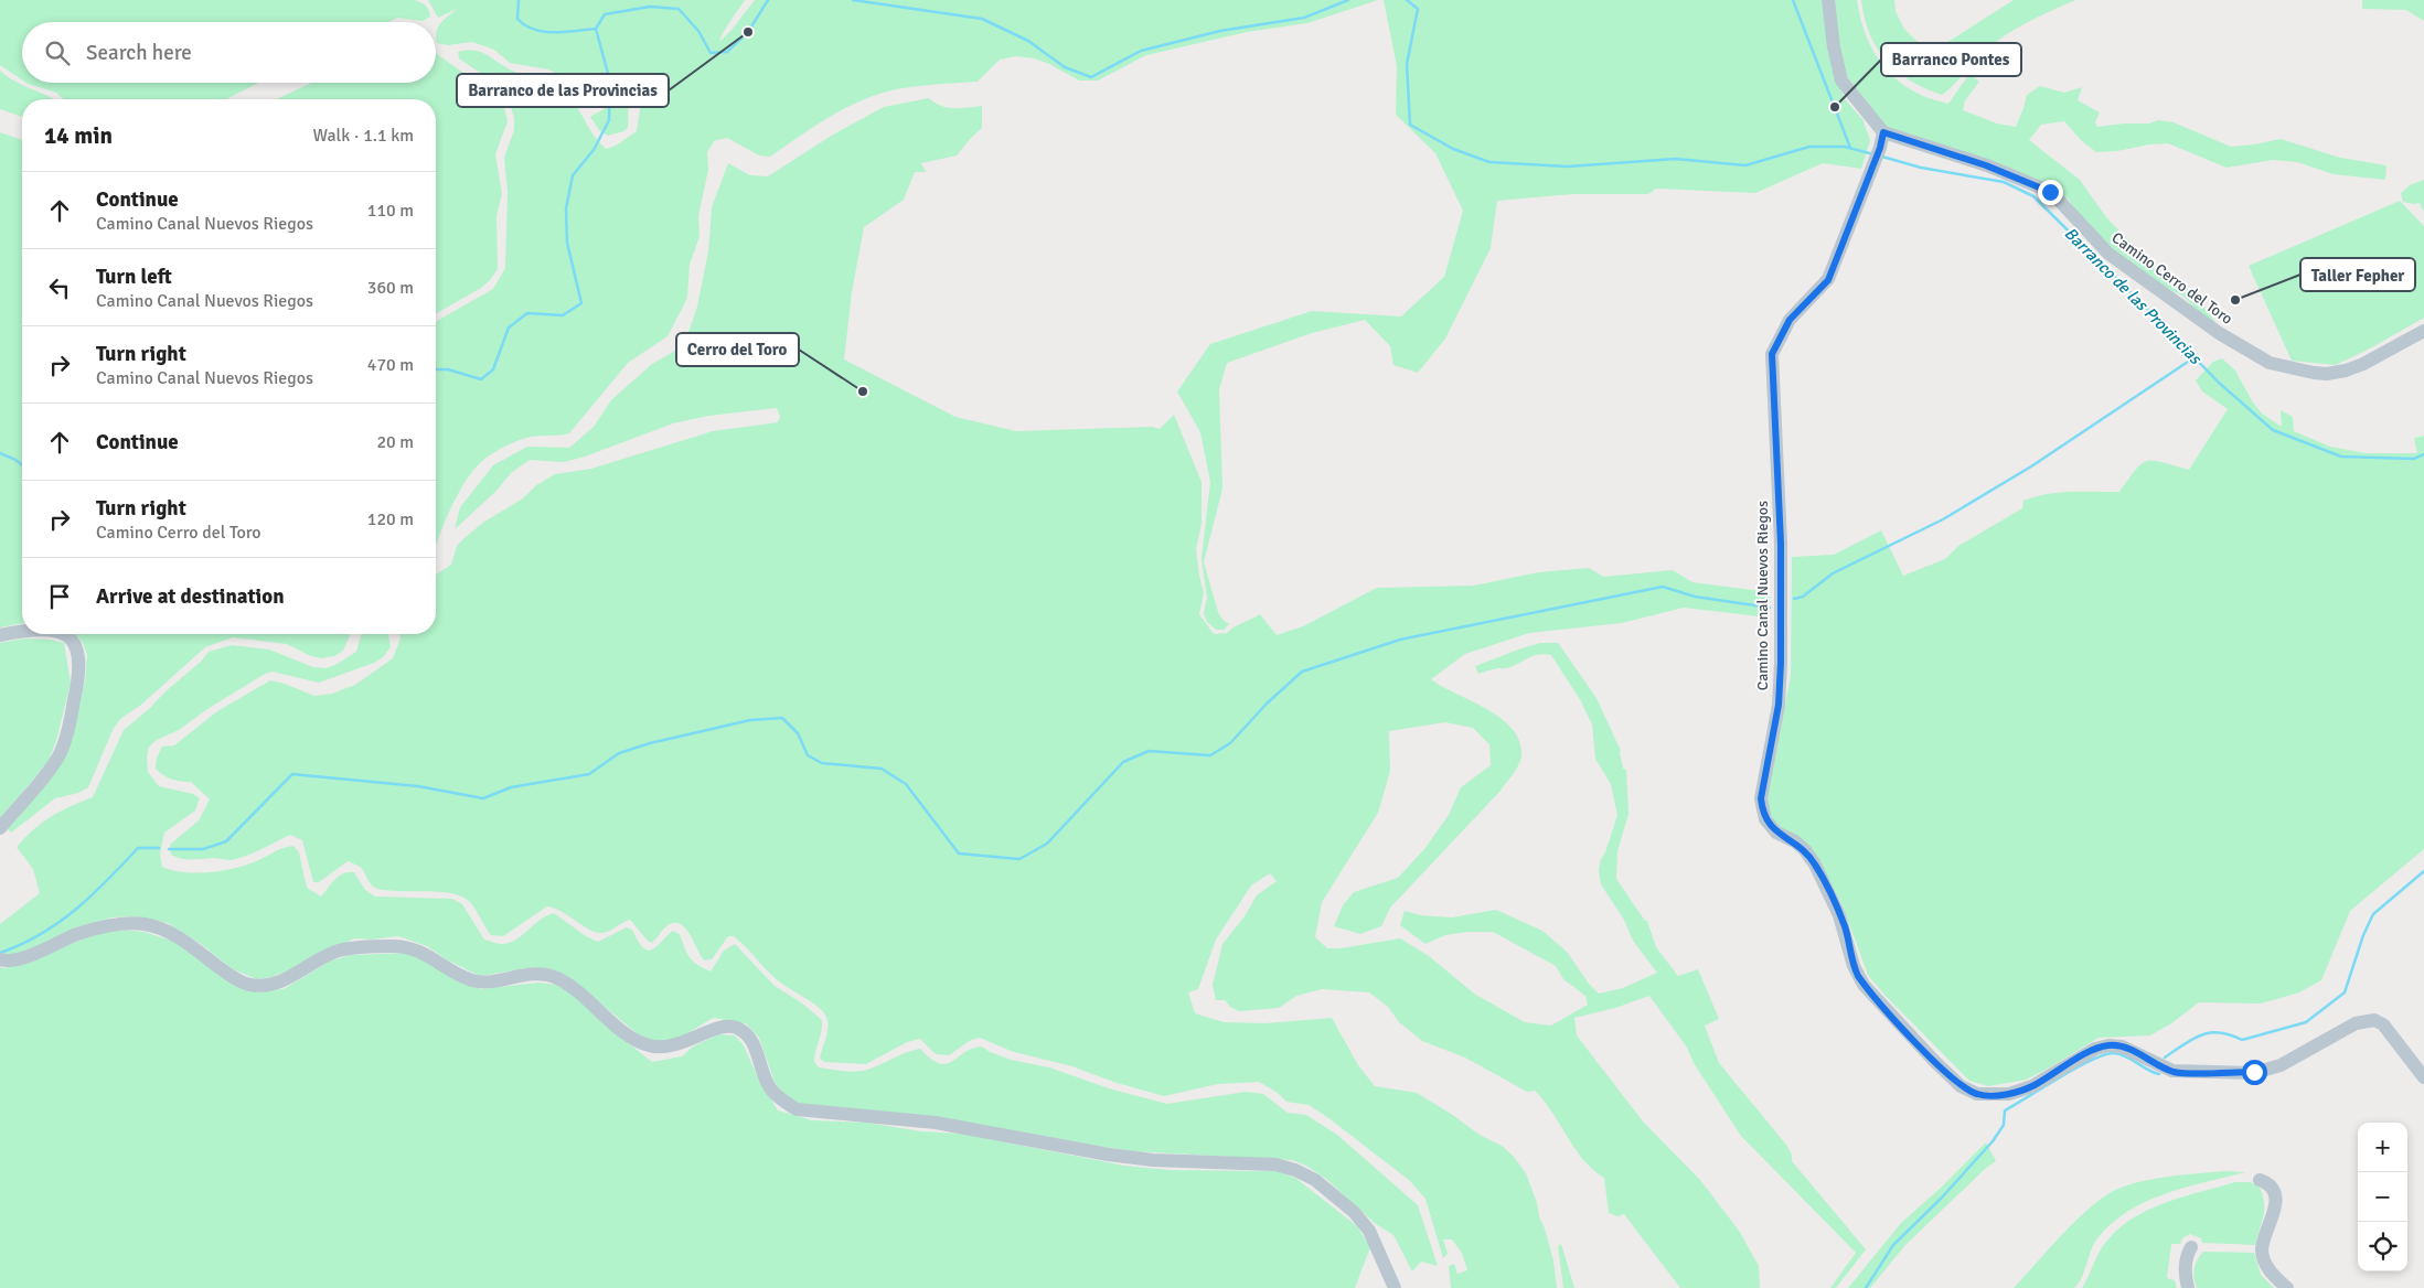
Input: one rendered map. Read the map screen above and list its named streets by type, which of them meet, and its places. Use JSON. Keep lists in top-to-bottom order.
{
  "streets": {
    "street": ["Camino Cerro del Toro", "Camino Canal Nuevos Riegos"]
  },
  "crossings": [
    ["Camino Cerro del Toro", "Camino Canal Nuevos Riegos"]
  ],
  "water": ["Barranco de las Provincias"],
  "places": [
    "Barranco de las Provincias",
    "Barranco Pontes",
    "Taller Fepher",
    "Cerro del Toro"
  ],
  "page": {
    "search": "Search here",
    "heading": ["14 min", "Walk · 1.1 km"],
    "list": [
      ["Continue", "Camino Canal Nuevos Riegos", "110 m"],
      ["Turn left", "Camino Canal Nuevos Riegos", "360 m"],
      ["Turn right", "Camino Canal Nuevos Riegos", "470 m"],
      ["Continue", "20 m"],
      ["Turn right", "Camino Cerro del Toro", "120 m"],
      "Arrive at destination"
    ],
    "map_buttons": ["+", "−"]
  }
}
